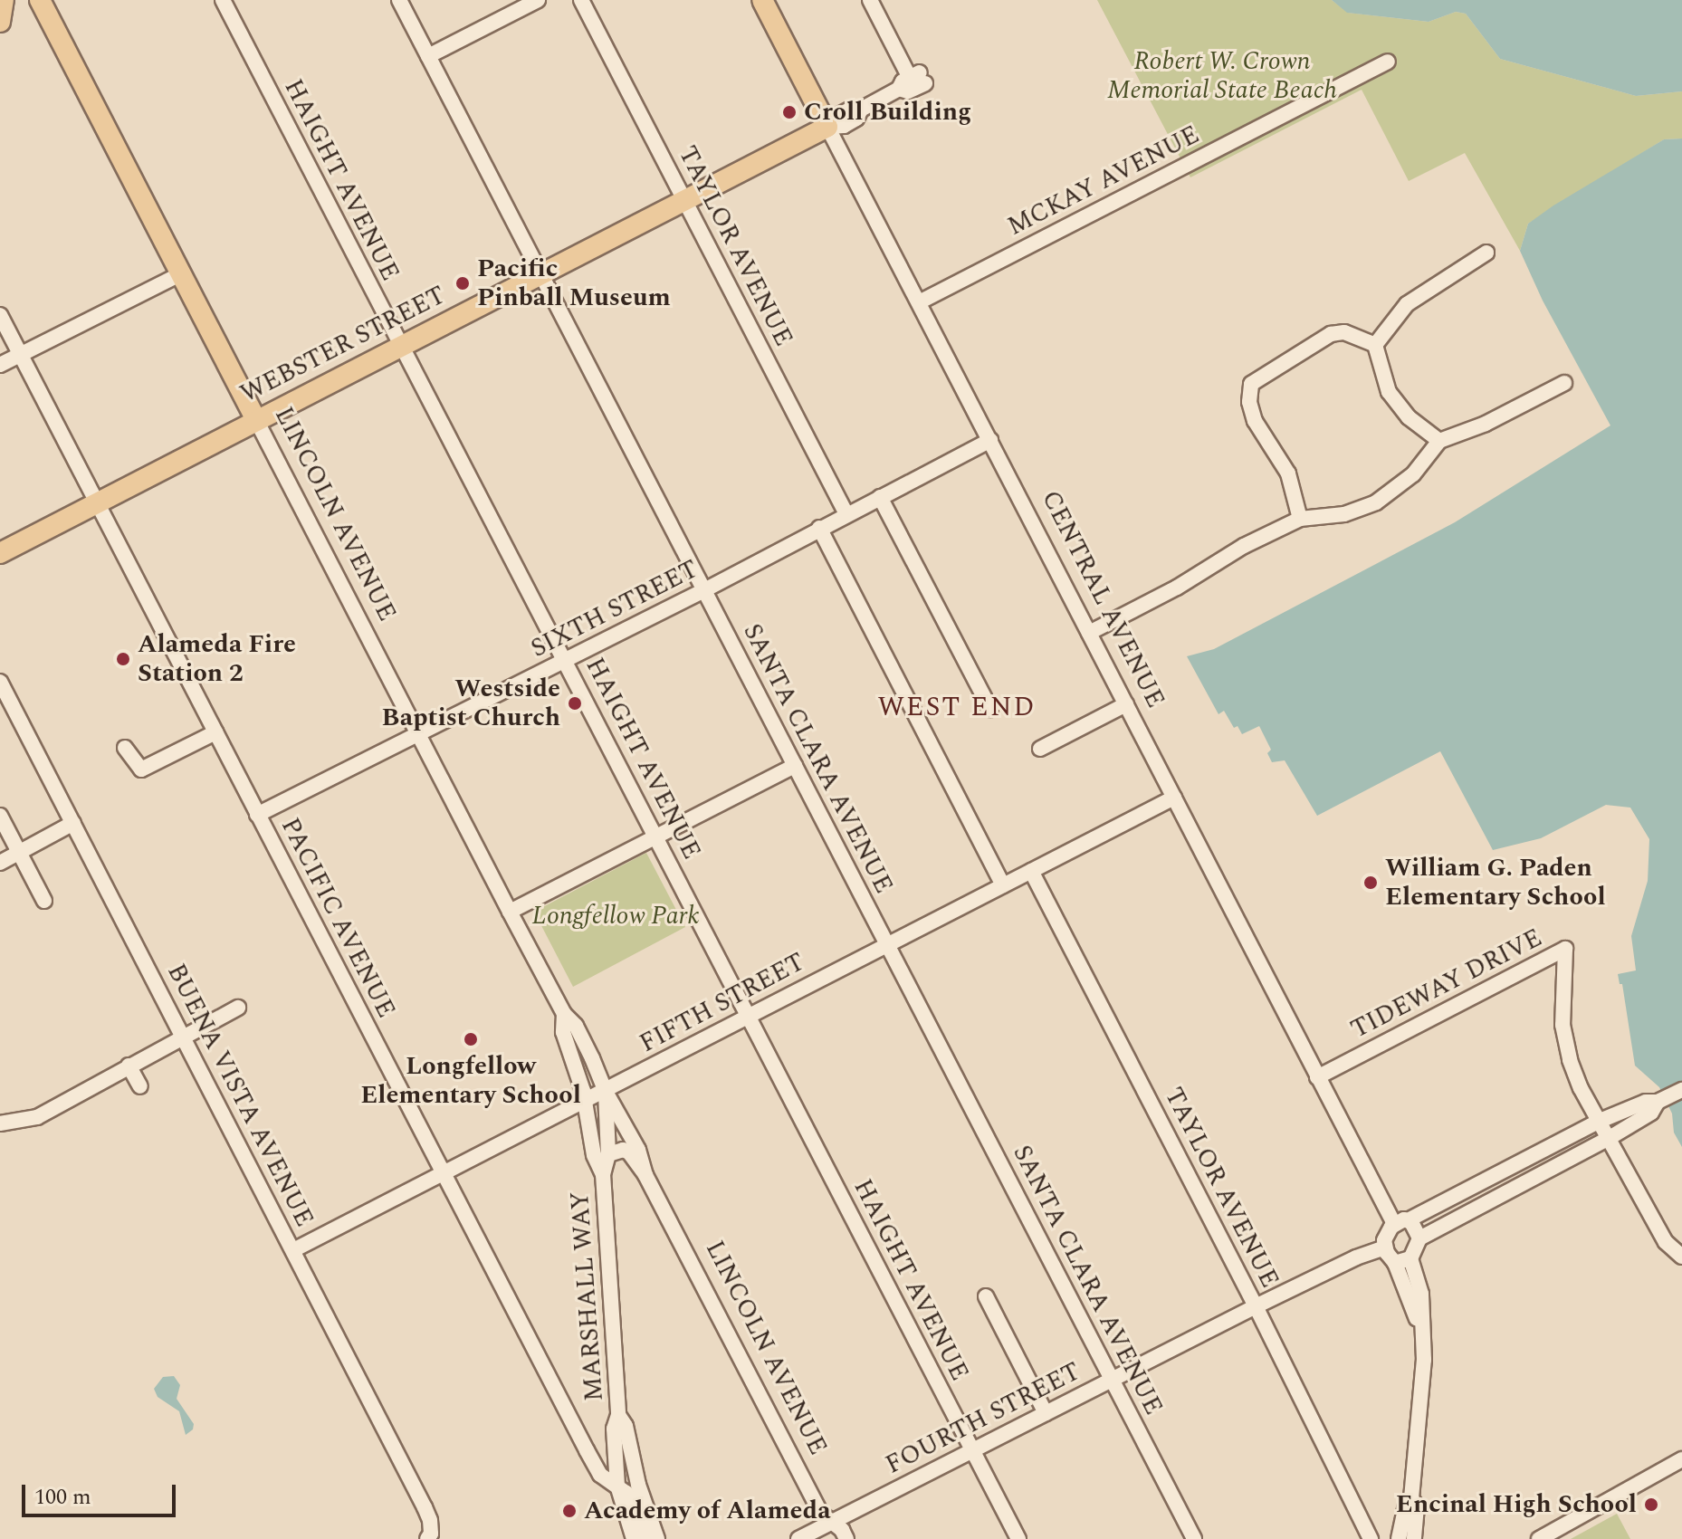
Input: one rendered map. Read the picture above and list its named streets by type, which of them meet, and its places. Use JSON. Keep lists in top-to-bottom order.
{
  "streets": {
    "main road": ["WEBSTER STREET", "LINCOLN AVENUE", "CENTRAL AVENUE"],
    "street": [
      "HAIGHT AVENUE",
      "MCKAY AVENUE",
      "TAYLOR AVENUE",
      "SIXTH STREET",
      "SANTA CLARA AVENUE",
      "PACIFIC AVENUE",
      "TIDEWAY DRIVE",
      "FIFTH STREET",
      "BUENA VISTA AVENUE",
      "MARSHALL WAY",
      "FOURTH STREET"
    ]
  },
  "crossings": [
    ["HAIGHT AVENUE", "WEBSTER STREET"],
    ["HAIGHT AVENUE", "SIXTH STREET"],
    ["HAIGHT AVENUE", "FIFTH STREET"],
    ["HAIGHT AVENUE", "FOURTH STREET"],
    ["MCKAY AVENUE", "CENTRAL AVENUE"],
    ["TAYLOR AVENUE", "WEBSTER STREET"],
    ["TAYLOR AVENUE", "SIXTH STREET"],
    ["TAYLOR AVENUE", "FIFTH STREET"],
    ["TAYLOR AVENUE", "FOURTH STREET"],
    ["WEBSTER STREET", "LINCOLN AVENUE"],
    ["WEBSTER STREET", "CENTRAL AVENUE"],
    ["WEBSTER STREET", "SANTA CLARA AVENUE"],
    ["WEBSTER STREET", "PACIFIC AVENUE"],
    ["LINCOLN AVENUE", "SIXTH STREET"],
    ["LINCOLN AVENUE", "FIFTH STREET"],
    ["LINCOLN AVENUE", "MARSHALL WAY"],
    ["LINCOLN AVENUE", "FOURTH STREET"],
    ["CENTRAL AVENUE", "SIXTH STREET"],
    ["CENTRAL AVENUE", "TIDEWAY DRIVE"],
    ["CENTRAL AVENUE", "FIFTH STREET"],
    ["CENTRAL AVENUE", "FOURTH STREET"],
    ["SIXTH STREET", "SANTA CLARA AVENUE"],
    ["SIXTH STREET", "PACIFIC AVENUE"],
    ["SANTA CLARA AVENUE", "FIFTH STREET"],
    ["SANTA CLARA AVENUE", "FOURTH STREET"],
    ["PACIFIC AVENUE", "FIFTH STREET"],
    ["PACIFIC AVENUE", "MARSHALL WAY"],
    ["FIFTH STREET", "BUENA VISTA AVENUE"],
    ["FIFTH STREET", "MARSHALL WAY"]
  ],
  "districts": ["WEST END"],
  "parks": ["Robert W. Crown Memorial State Beach", "Longfellow Park"],
  "places": [
    "Croll Building",
    "Pacific Pinball Museum",
    "Alameda Fire Station 2",
    "Westside Baptist Church",
    "William G. Paden Elementary School",
    "Longfellow Elementary School",
    "Encinal High School",
    "Academy of Alameda"
  ],
  "scale_bar": "100 m"
}
